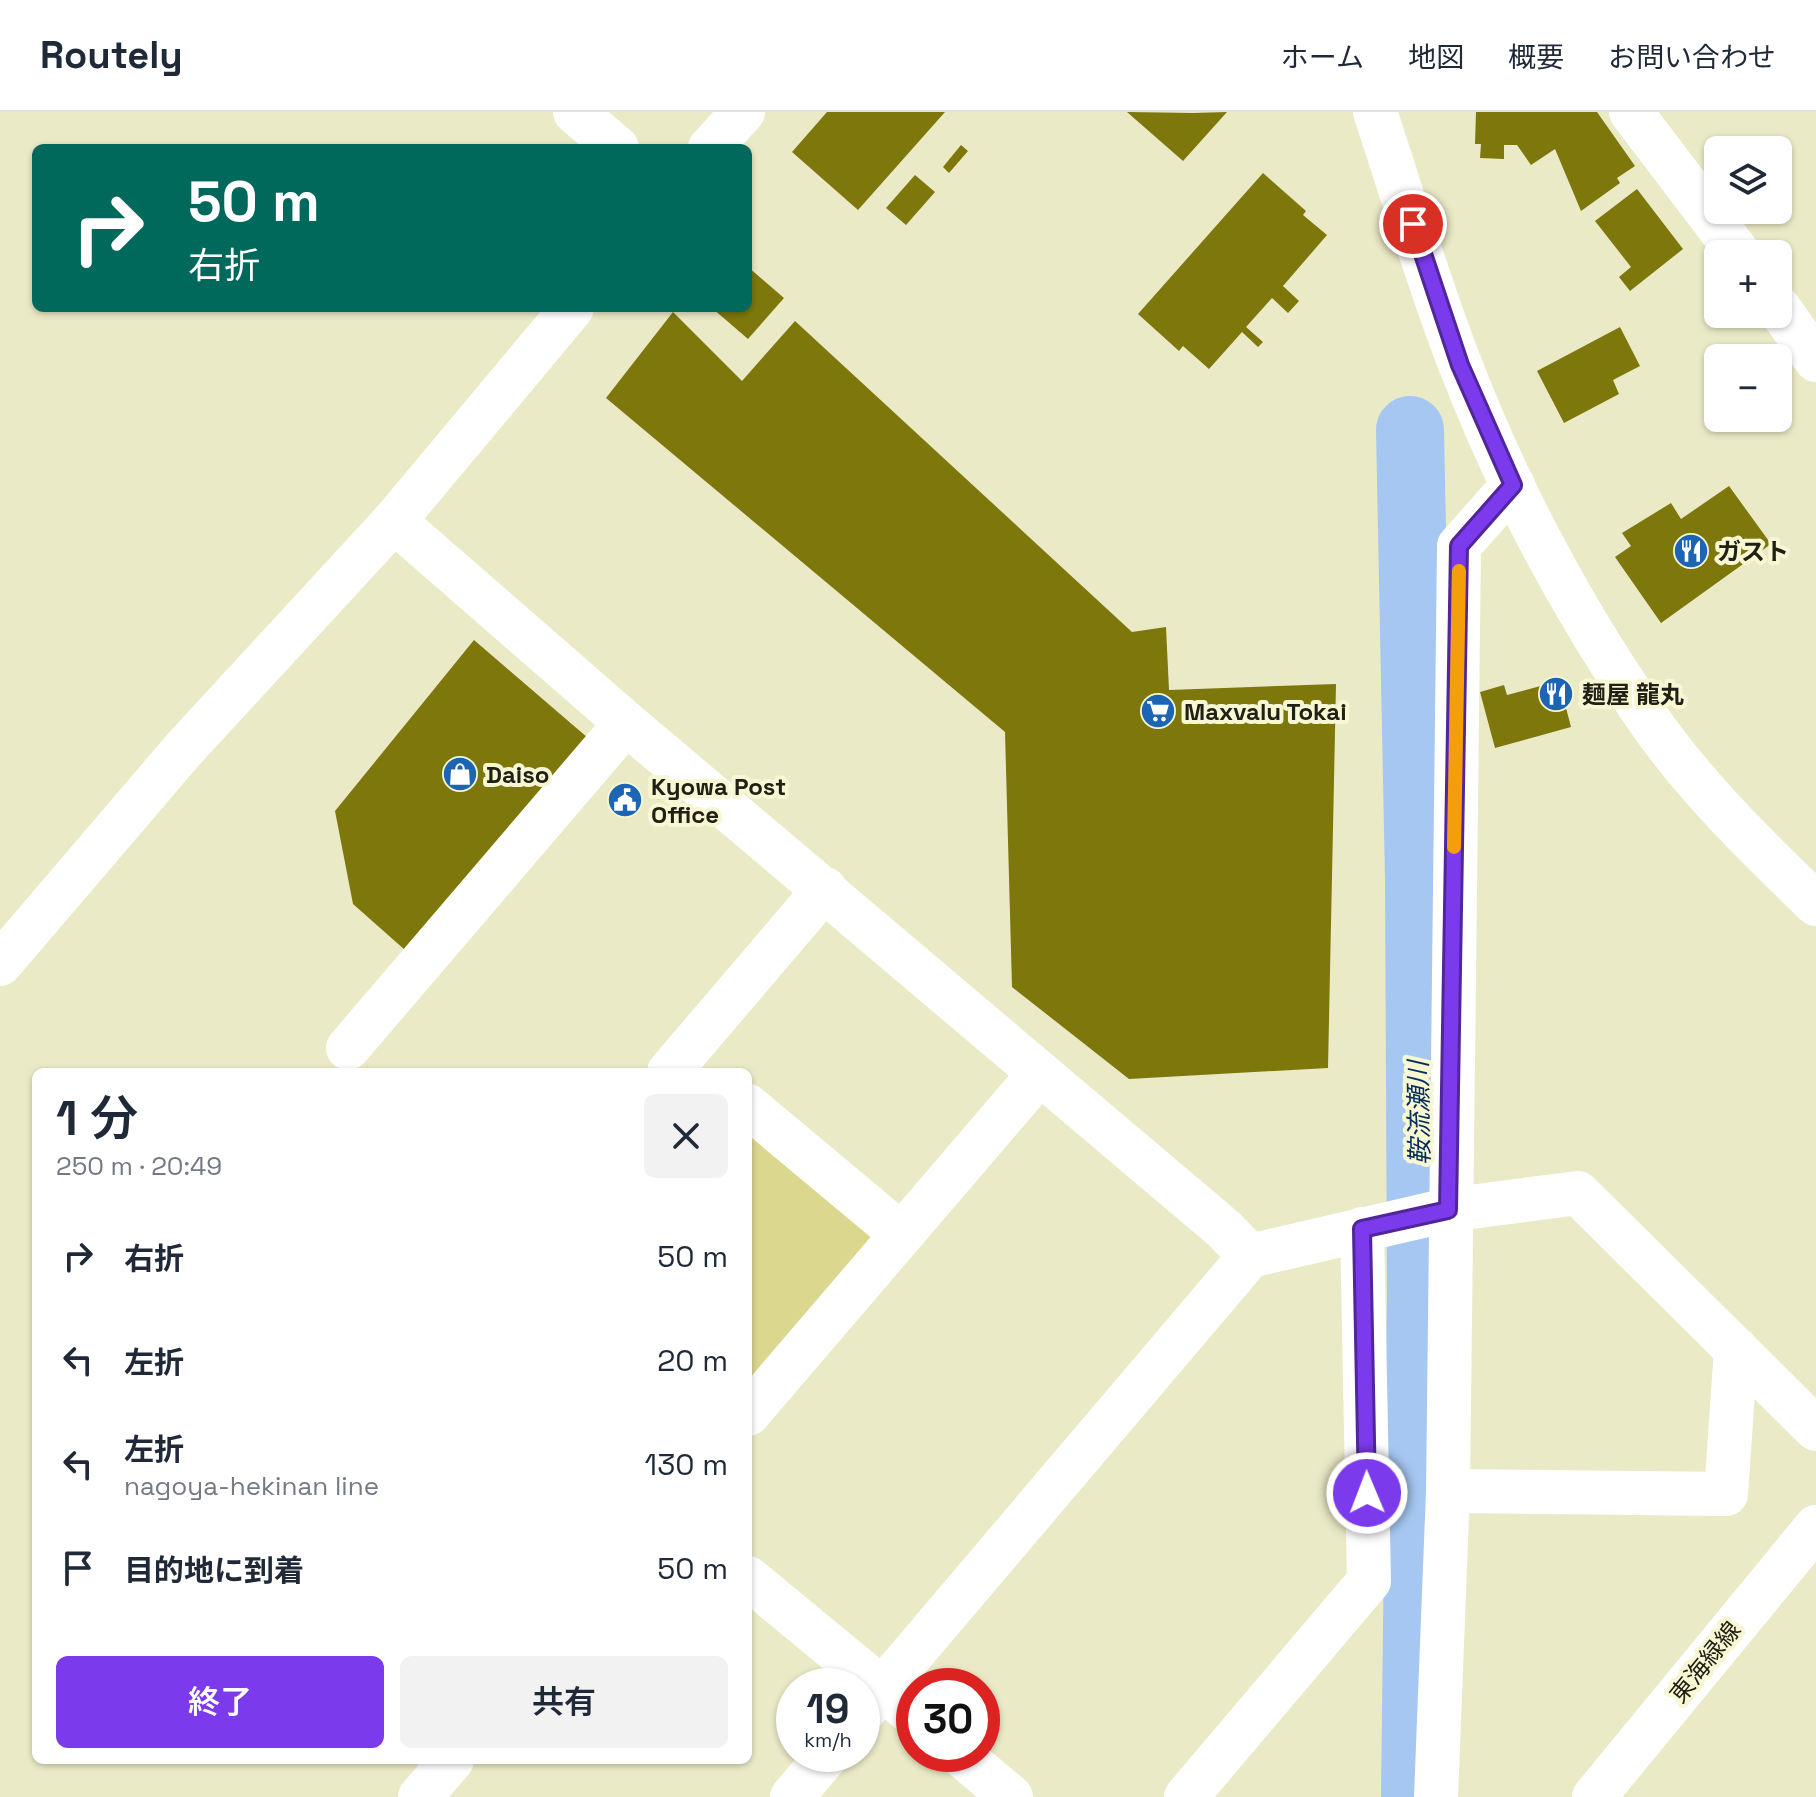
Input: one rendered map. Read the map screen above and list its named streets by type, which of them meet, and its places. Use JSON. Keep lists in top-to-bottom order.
{
  "streets": {
    "street": ["東海緑線"]
  },
  "water": ["鞍流瀬川"],
  "places": {
    "restaurant": ["ガスト", "麺屋 龍丸"],
    "supermarket": ["Maxvalu Tokai"],
    "shop": ["Daiso"],
    "public building": ["Kyowa Post Office"]
  },
  "page": {
    "header": "Routely",
    "nav": [
      "ホーム",
      "地図",
      "概要",
      "お問い合わせ"
    ],
    "map_buttons": ["+", "−"],
    "turn": ["50 m", "右折"],
    "heading": ["1 分", "250 m · 20:49"],
    "list": [
      {
        "name": "右折",
        "value": "50 m"
      },
      {
        "name": "左折",
        "value": "20 m"
      },
      {
        "name": "左折",
        "note": "nagoya-hekinan line",
        "value": "130 m"
      },
      {
        "name": "目的地に到着",
        "value": "50 m"
      }
    ],
    "buttons": ["終了", "共有"],
    "speed": "19 km/h",
    "limit": "30"
  }
}
